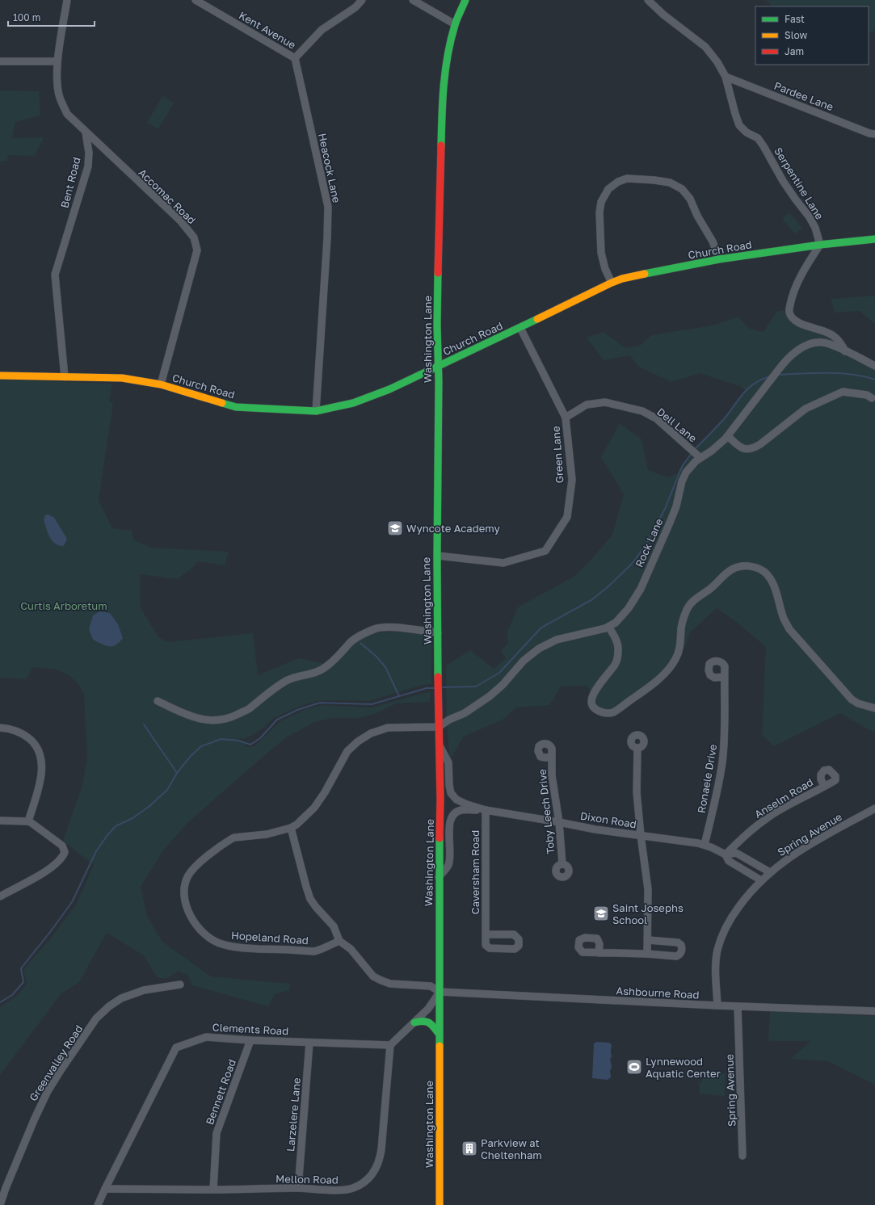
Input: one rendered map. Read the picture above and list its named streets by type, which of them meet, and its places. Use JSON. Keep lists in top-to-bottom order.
{
  "streets": {
    "main road": ["Church Road", "Washington Lane"],
    "street": [
      "Kent Avenue",
      "Pardee Lane",
      "Heacock Lane",
      "Bent Road",
      "Serpentine Lane",
      "Accomac Road",
      "Dell Lane",
      "Green Lane",
      "Rock Lane",
      "Ronaele Drive",
      "Anselm Road",
      "Toby Leech Drive",
      "Dixon Road",
      "Spring Avenue",
      "Caversham Road",
      "Hopeland Road",
      "Ashbourne Road",
      "Clements Road",
      "Greenvalley Road",
      "Bennett Road",
      "Larzelere Lane",
      "Mellon Road"
    ]
  },
  "crossings": [
    ["Kent Avenue", "Heacock Lane"],
    ["Pardee Lane", "Serpentine Lane"],
    ["Heacock Lane", "Church Road"],
    ["Bent Road", "Accomac Road"],
    ["Bent Road", "Church Road"],
    ["Serpentine Lane", "Church Road"],
    ["Accomac Road", "Church Road"],
    ["Church Road", "Washington Lane"],
    ["Church Road", "Green Lane"],
    ["Washington Lane", "Green Lane"],
    ["Washington Lane", "Rock Lane"],
    ["Washington Lane", "Dixon Road"],
    ["Washington Lane", "Ashbourne Road"],
    ["Dell Lane", "Green Lane"],
    ["Dell Lane", "Rock Lane"],
    ["Ronaele Drive", "Dixon Road"],
    ["Anselm Road", "Dixon Road"],
    ["Toby Leech Drive", "Dixon Road"],
    ["Dixon Road", "Spring Avenue"],
    ["Dixon Road", "Caversham Road"],
    ["Spring Avenue", "Ashbourne Road"],
    ["Clements Road", "Bennett Road"],
    ["Clements Road", "Larzelere Lane"],
    ["Clements Road", "Mellon Road"],
    ["Bennett Road", "Mellon Road"],
    ["Larzelere Lane", "Mellon Road"]
  ],
  "parks": ["Curtis Arboretum"],
  "places": {
    "school or university": ["Wyncote Academy", "Saint Josephs School"],
    "sports": ["Lynnewood Aquatic Center"],
    "building": ["Parkview at Cheltenham"]
  },
  "legend": ["Fast", "Slow", "Jam"],
  "scale_bar": "100 m"
}
